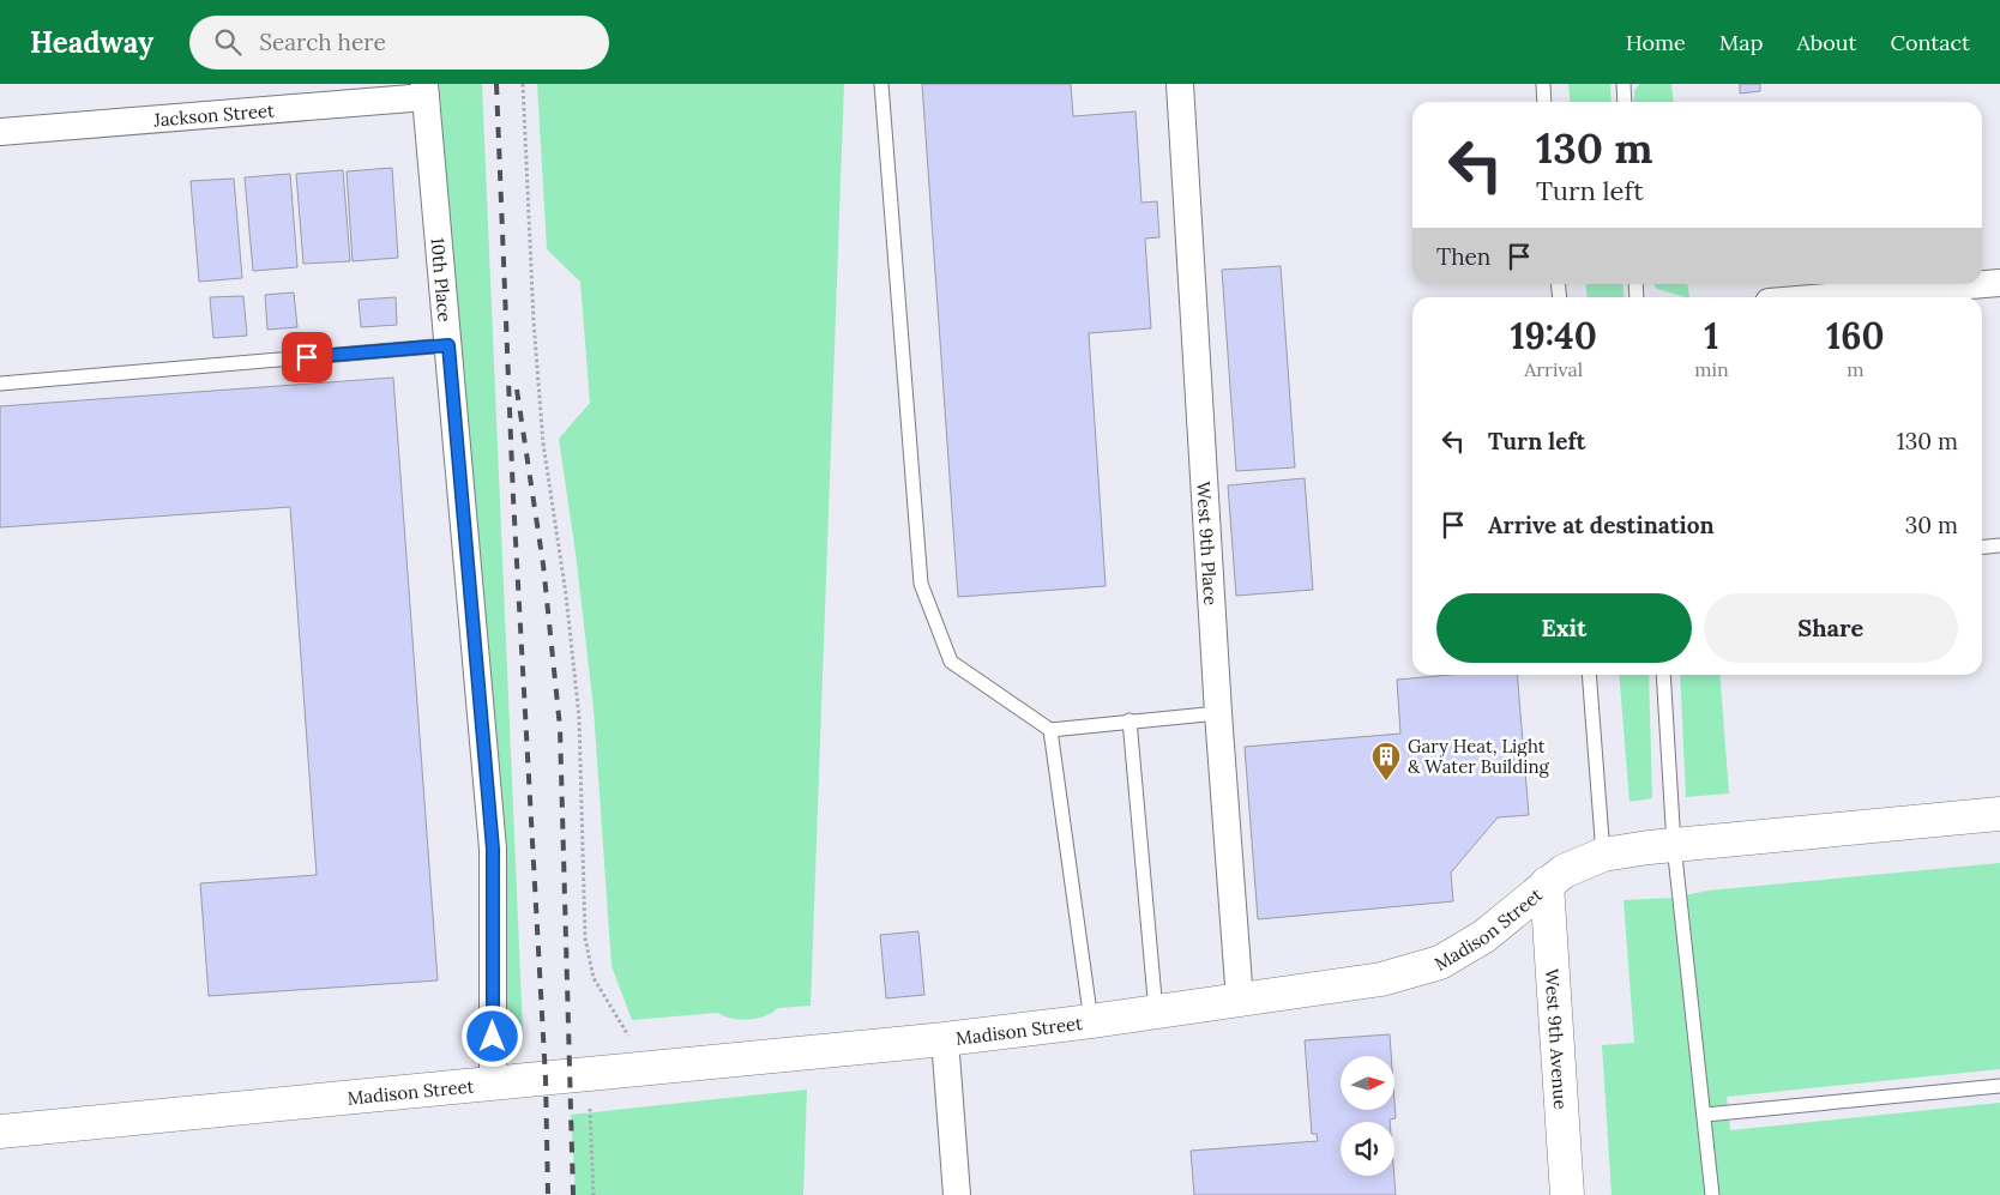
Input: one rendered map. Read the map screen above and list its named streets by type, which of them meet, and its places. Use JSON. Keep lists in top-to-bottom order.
{
  "streets": {
    "street": [
      "Jackson Street",
      "10th Place",
      "West 9th Place",
      "Madison Street",
      "West 9th Avenue"
    ]
  },
  "crossings": [
    ["Jackson Street", "10th Place"],
    ["10th Place", "Madison Street"],
    ["West 9th Place", "Madison Street"],
    ["Madison Street", "West 9th Avenue"]
  ],
  "places": {
    "building": ["Gary Heat, Light & Water Building"]
  },
  "north": "right",
  "page": {
    "header": "Headway",
    "search": "Search here",
    "nav": [
      "Home",
      "Map",
      "About",
      "Contact"
    ],
    "turn": ["130 m", "Turn left"],
    "then": "Then",
    "eta": [
      "19:40",
      "Arrival",
      "1",
      "min",
      "160",
      "m"
    ],
    "list": [
      {
        "name": "Turn left",
        "value": "130 m"
      },
      {
        "name": "Arrive at destination",
        "value": "30 m"
      }
    ],
    "buttons": ["Exit", "Share"]
  }
}
